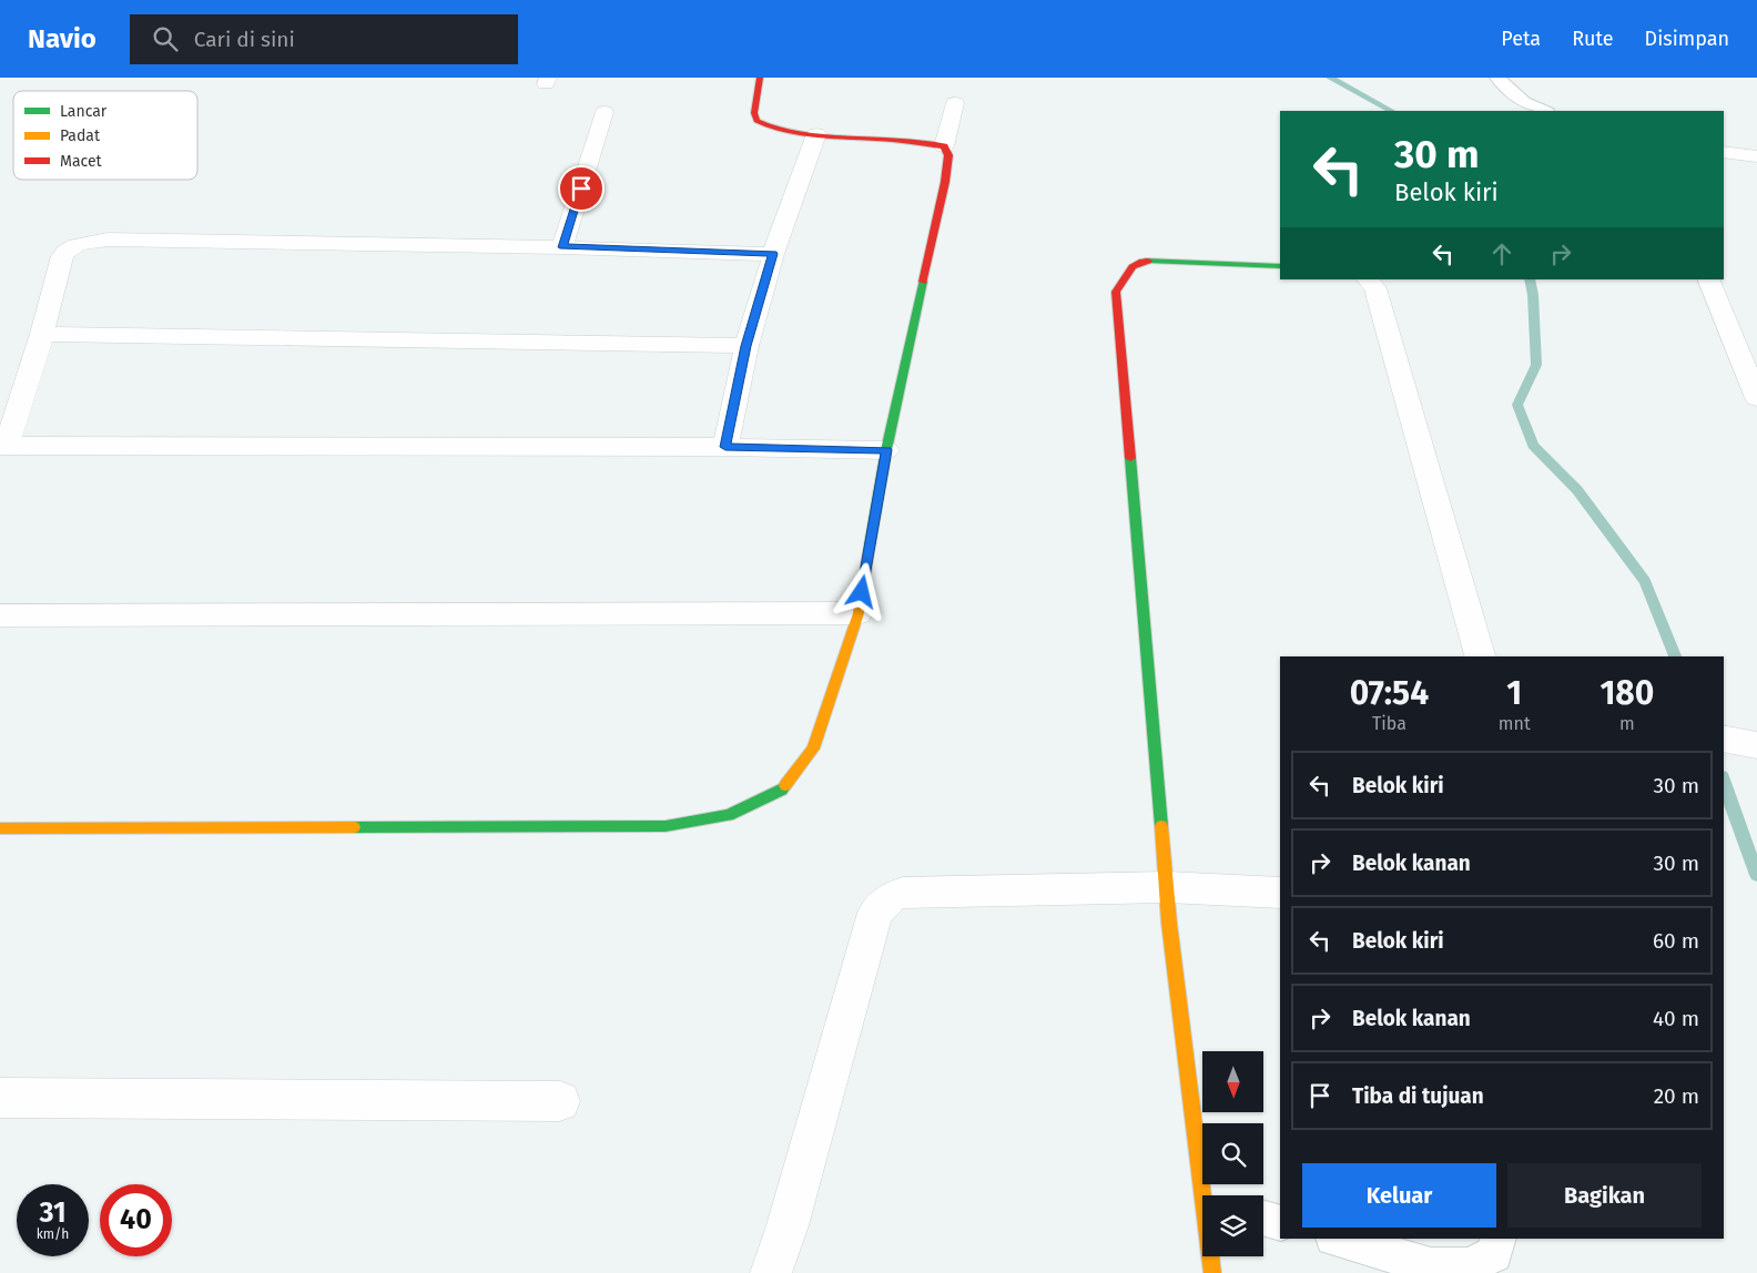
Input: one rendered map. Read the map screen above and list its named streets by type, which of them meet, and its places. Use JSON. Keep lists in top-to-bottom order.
{
  "legend": ["Lancar", "Padat", "Macet"],
  "north": "bottom",
  "page": {
    "header": "Navio",
    "search": "Cari di sini",
    "nav": ["Peta", "Rute", "Disimpan"],
    "turn": ["30 m", "Belok kiri"],
    "eta": [
      "07:54",
      "Tiba",
      "1",
      "mnt",
      "180",
      "m"
    ],
    "list": [
      {
        "name": "Belok kiri",
        "value": "30 m"
      },
      {
        "name": "Belok kanan",
        "value": "30 m"
      },
      {
        "name": "Belok kiri",
        "value": "60 m"
      },
      {
        "name": "Belok kanan",
        "value": "40 m"
      },
      {
        "name": "Tiba di tujuan",
        "value": "20 m"
      }
    ],
    "buttons": ["Keluar", "Bagikan"],
    "speed": "31 km/h",
    "limit": "40"
  }
}
